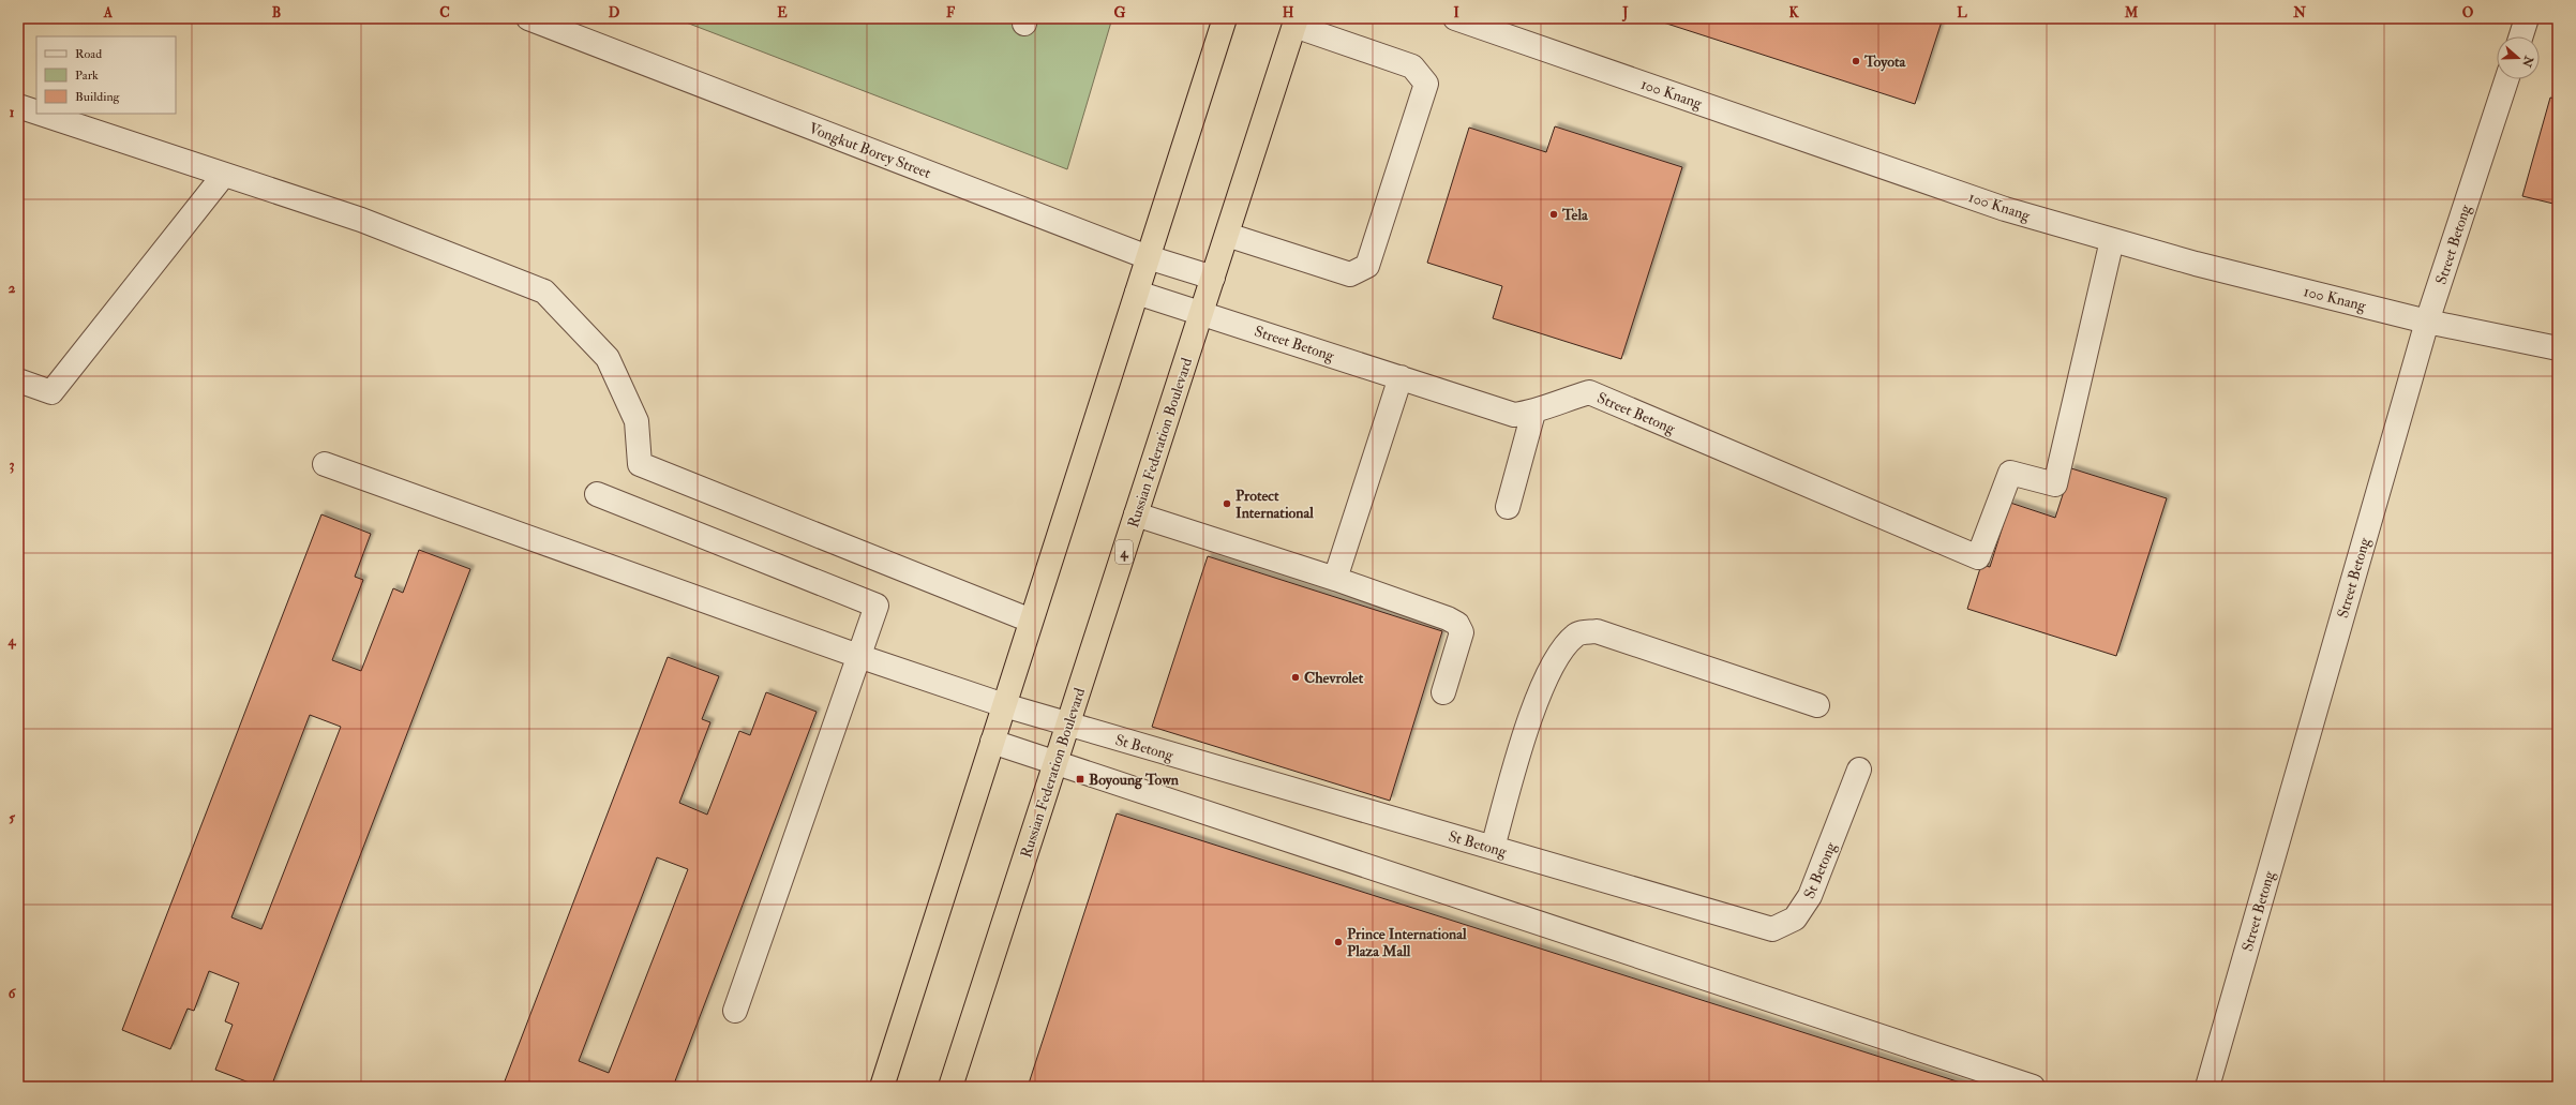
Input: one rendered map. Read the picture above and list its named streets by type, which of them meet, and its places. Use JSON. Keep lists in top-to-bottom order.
{
  "streets": {
    "highway": ["Russian Federation Boulevard", "4"],
    "street": [
      "100 Knang",
      "Vongkut Borey Street",
      "Street Betong",
      "St Betong"
    ]
  },
  "crossings": [
    ["100 Knang", "Street Betong"],
    ["Vongkut Borey Street", "Russian Federation Boulevard"],
    ["Street Betong", "Russian Federation Boulevard"],
    ["Russian Federation Boulevard", "St Betong"]
  ],
  "places": {
    "other": [
      "Toyota",
      "Tela",
      "Protect International",
      "Chevrolet",
      "Prince International Plaza Mall"
    ],
    "transit": ["Boyoung Town"]
  },
  "legend": ["Road", "Park", "Building"],
  "north": "right",
  "grid": {
    "columns": [
      "A",
      "B",
      "C",
      "D",
      "E",
      "F",
      "G",
      "H",
      "I",
      "J",
      "K",
      "L",
      "M",
      "N",
      "O"
    ],
    "rows": [
      "1",
      "2",
      "3",
      "4",
      "5",
      "6"
    ]
  }
}
